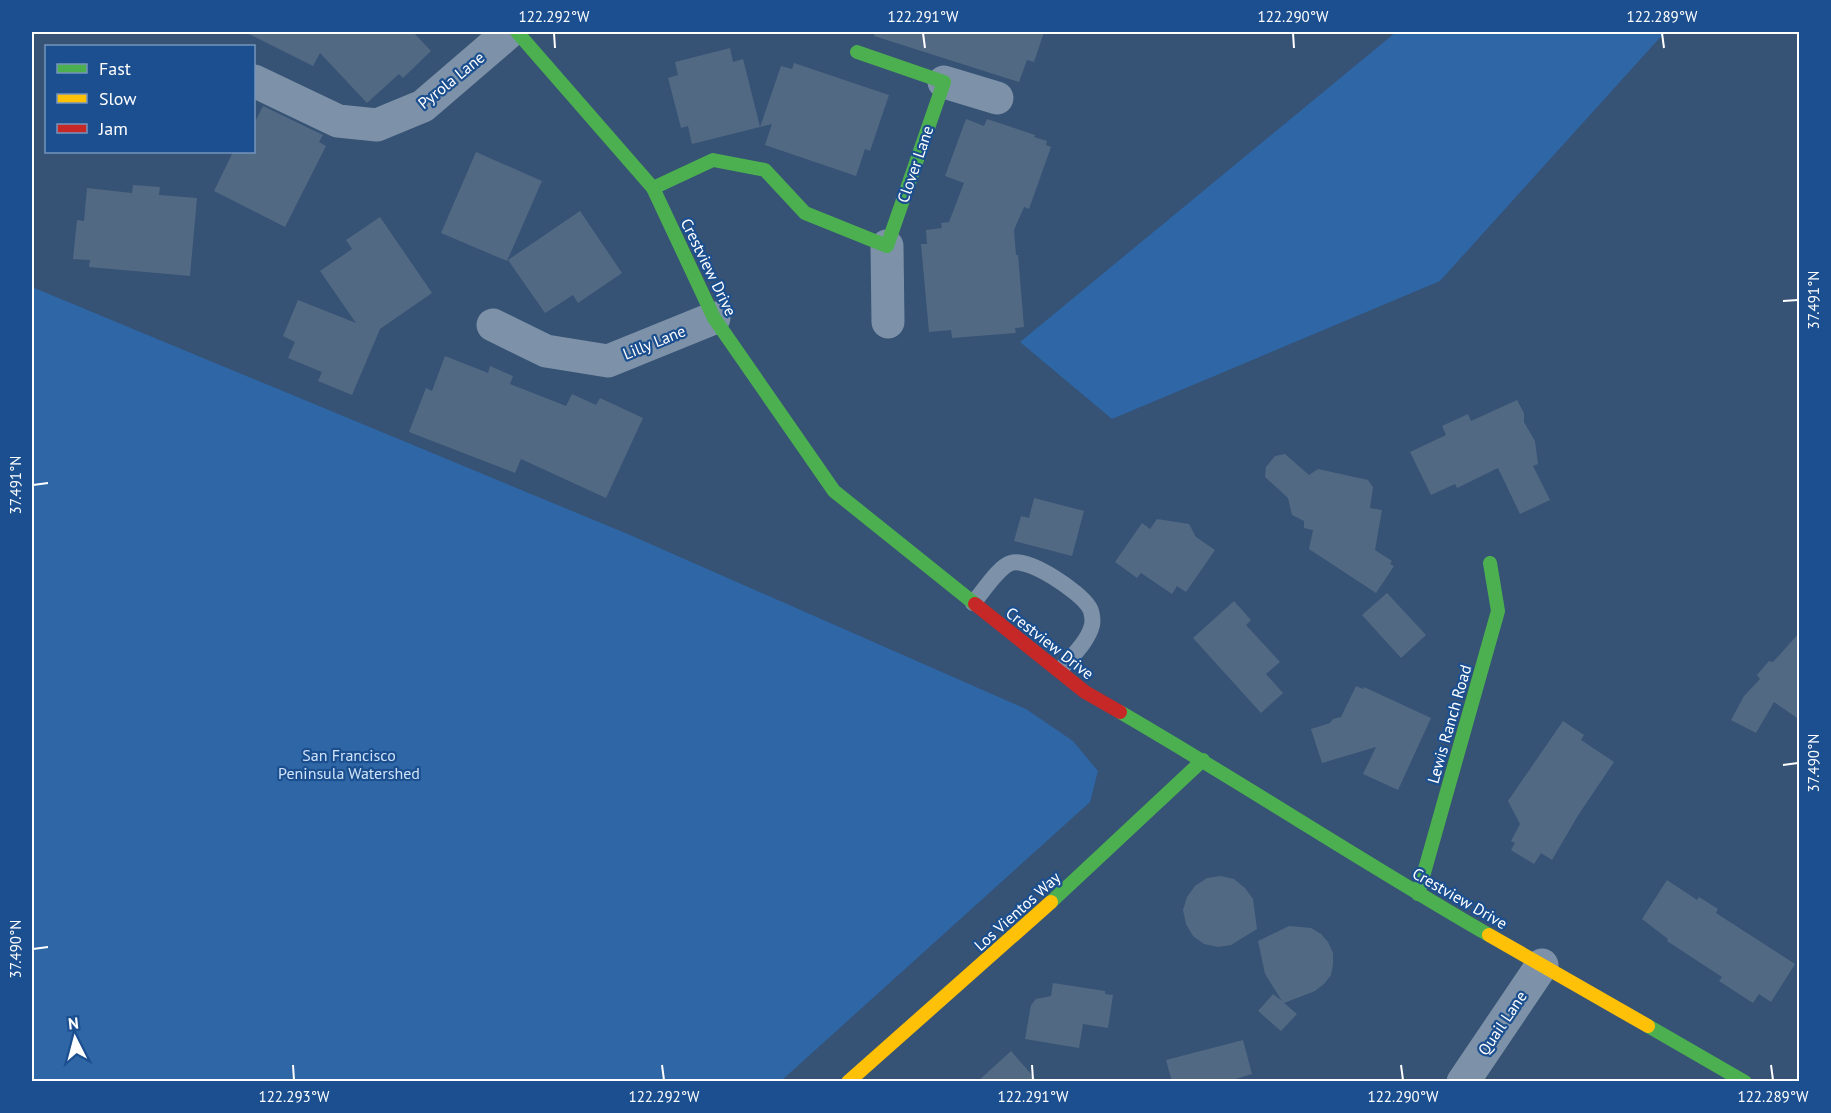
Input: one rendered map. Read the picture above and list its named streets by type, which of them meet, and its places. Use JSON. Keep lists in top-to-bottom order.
{
  "streets": {
    "street": [
      "Pyrola Lane",
      "Clover Lane",
      "Crestview Drive",
      "Lilly Lane",
      "Lewis Ranch Road",
      "Los Vientos Way",
      "Quail Lane"
    ]
  },
  "crossings": [
    ["Crestview Drive", "Lilly Lane"],
    ["Crestview Drive", "Lewis Ranch Road"],
    ["Crestview Drive", "Los Vientos Way"],
    ["Crestview Drive", "Quail Lane"]
  ],
  "parks": ["San Francisco Peninsula Watershed"],
  "legend": ["Fast", "Slow", "Jam"],
  "north": "top",
  "coordinates": [
    "122.292°W",
    "122.291°W",
    "122.290°W",
    "122.289°W",
    "37.491°N",
    "37.490°N",
    "122.293°W"
  ]
}
